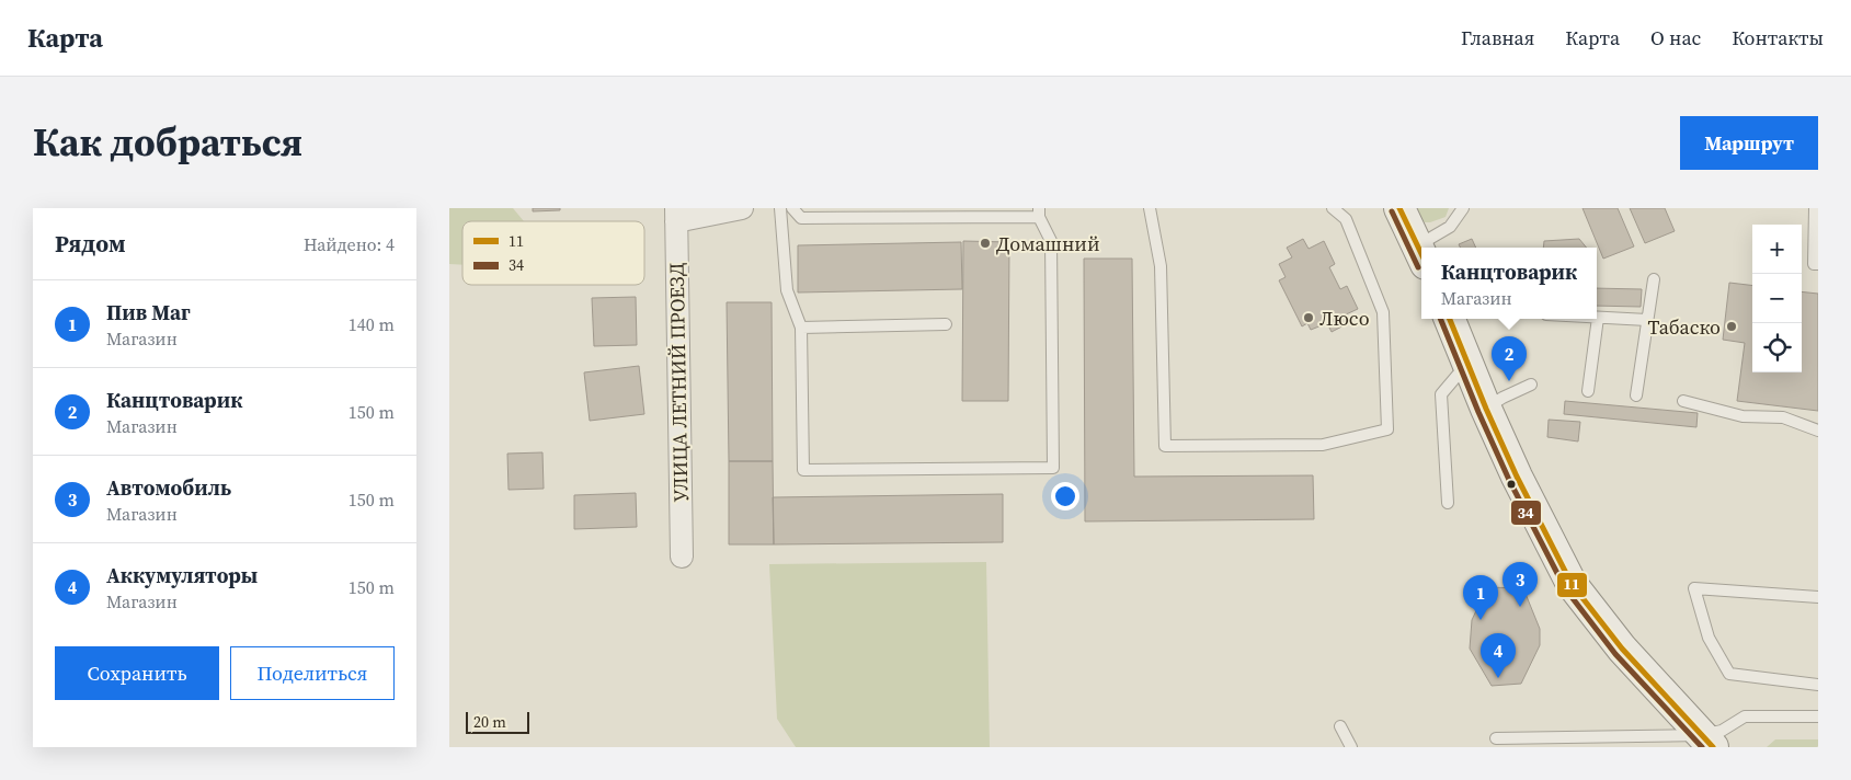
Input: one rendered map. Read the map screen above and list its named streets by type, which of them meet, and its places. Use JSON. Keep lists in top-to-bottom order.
{
  "streets": {
    "street": ["УЛИЦА ЛЕТНИЙ ПРОЕЗД"]
  },
  "places": ["Домашний", "Люсо", "Табаско"],
  "lines": ["transit line 11", "transit line 34"],
  "legend": ["11", "34"],
  "scale_bar": "20 m",
  "page": {
    "header": "Карта",
    "nav": [
      "Главная",
      "Карта",
      "О нас",
      "Контакты"
    ],
    "title": "Как добраться",
    "buttons": [
      "Маршрут",
      ["Сохранить", "Поделиться"]
    ],
    "heading": ["Рядом", "Найдено: 4"],
    "map_buttons": ["+", "−"],
    "popup": ["Канцтоварик", "Магазин"],
    "list": [
      {
        "mark": "1",
        "name": "Пив Маг",
        "note": "Магазин",
        "value": "140 m"
      },
      {
        "mark": "2",
        "name": "Канцтоварик",
        "note": "Магазин",
        "value": "150 m"
      },
      {
        "mark": "3",
        "name": "Автомобиль",
        "note": "Магазин",
        "value": "150 m"
      },
      {
        "mark": "4",
        "name": "Аккумуляторы",
        "note": "Магазин",
        "value": "150 m"
      }
    ],
    "pins": [
      "2",
      "3",
      "1",
      "4"
    ],
    "scale": "20 m"
  }
}
